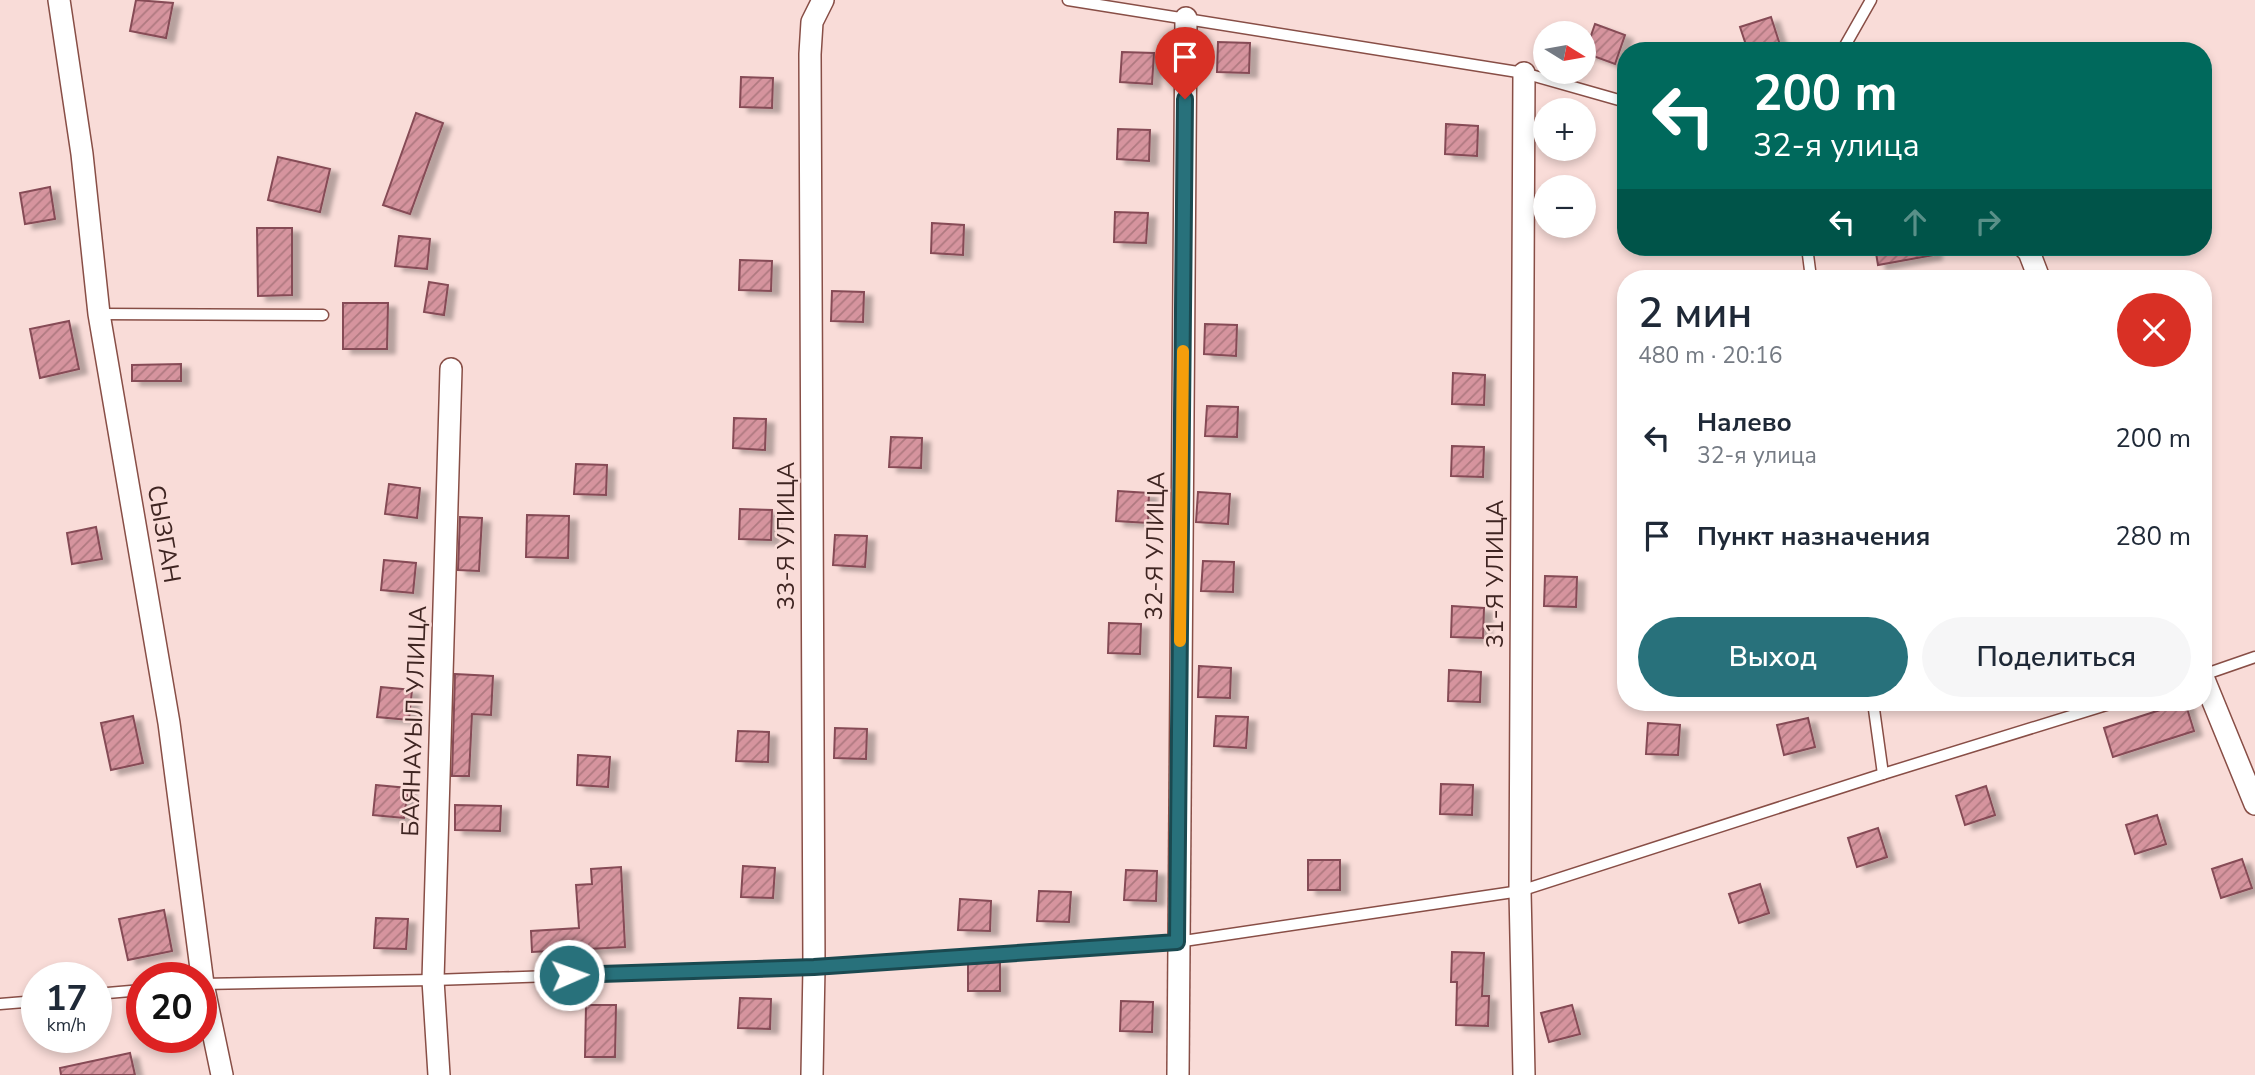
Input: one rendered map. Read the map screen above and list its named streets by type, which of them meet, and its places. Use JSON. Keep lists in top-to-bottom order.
{
  "streets": {
    "street": [
      "СЫЗГАН",
      "33-Я УЛИЦА",
      "32-Я УЛИЦА",
      "31-Я УЛИЦА",
      "БАЯНАУЫЛ УЛИЦА"
    ]
  },
  "north": "right",
  "page": {
    "map_buttons": ["+", "−"],
    "turn": ["200 m", "32-я улица"],
    "heading": ["2 мин", "480 m · 20:16"],
    "list": [
      {
        "name": "Налево",
        "note": "32-я улица",
        "value": "200 m"
      },
      {
        "name": "Пункт назначения",
        "value": "280 m"
      }
    ],
    "buttons": ["Выход", "Поделиться"],
    "speed": "17 km/h",
    "limit": "20"
  }
}
